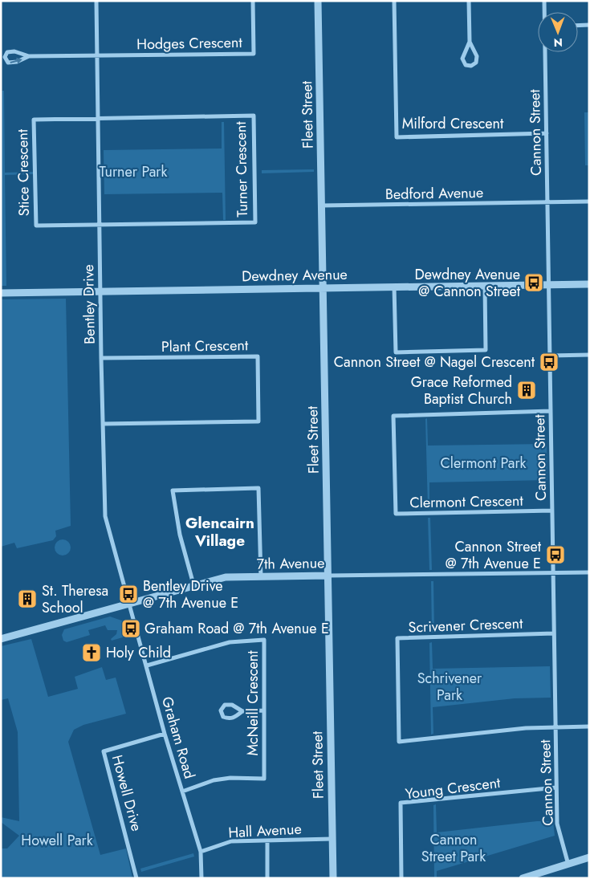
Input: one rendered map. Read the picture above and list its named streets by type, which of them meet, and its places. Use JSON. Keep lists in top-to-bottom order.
{
  "streets": {
    "street": [
      "Hodges Crescent",
      "Fleet Street",
      "Milford Crescent",
      "Cannon Street",
      "Turner Crescent",
      "Stice Crescent",
      "Bedford Avenue",
      "Dewdney Avenue",
      "Bentley Drive",
      "Plant Crescent",
      "Clermont Crescent",
      "7th Avenue",
      "Scrivener Crescent",
      "McNeill Crescent",
      "Graham Road",
      "Young Crescent",
      "Howell Drive",
      "Hall Avenue"
    ]
  },
  "crossings": [
    ["Hodges Crescent", "Bentley Drive"],
    ["Fleet Street", "Bedford Avenue"],
    ["Fleet Street", "Dewdney Avenue"],
    ["Fleet Street", "7th Avenue"],
    ["Fleet Street", "Hall Avenue"],
    ["Milford Crescent", "Cannon Street"],
    ["Cannon Street", "Bedford Avenue"],
    ["Cannon Street", "Dewdney Avenue"],
    ["Cannon Street", "Clermont Crescent"],
    ["Cannon Street", "7th Avenue"],
    ["Cannon Street", "Scrivener Crescent"],
    ["Cannon Street", "Young Crescent"],
    ["Turner Crescent", "Stice Crescent"],
    ["Turner Crescent", "Bentley Drive"],
    ["Stice Crescent", "Bentley Drive"],
    ["Dewdney Avenue", "Bentley Drive"],
    ["Bentley Drive", "Plant Crescent"],
    ["Bentley Drive", "7th Avenue"],
    ["Bentley Drive", "Graham Road"],
    ["7th Avenue", "Graham Road"],
    ["McNeill Crescent", "Graham Road"],
    ["Graham Road", "Howell Drive"],
    ["Graham Road", "Hall Avenue"]
  ],
  "districts": ["Glencairn Village"],
  "parks": [
    "Turner Park",
    "Clermont Park",
    "Schrivener Park",
    "Cannon Street Park",
    "Howell Park"
  ],
  "places": {
    "bus stop": [
      "Dewdney Avenue @ Cannon Street",
      "Cannon Street @ Nagel Crescent",
      "Cannon Street @ 7th Avenue E",
      "Bentley Drive @ 7th Avenue E",
      "Graham Road @ 7th Avenue E"
    ],
    "building": ["Grace Reformed Baptist Church", "St. Theresa School"],
    "church": ["Holy Child"]
  },
  "north": "bottom"
}
